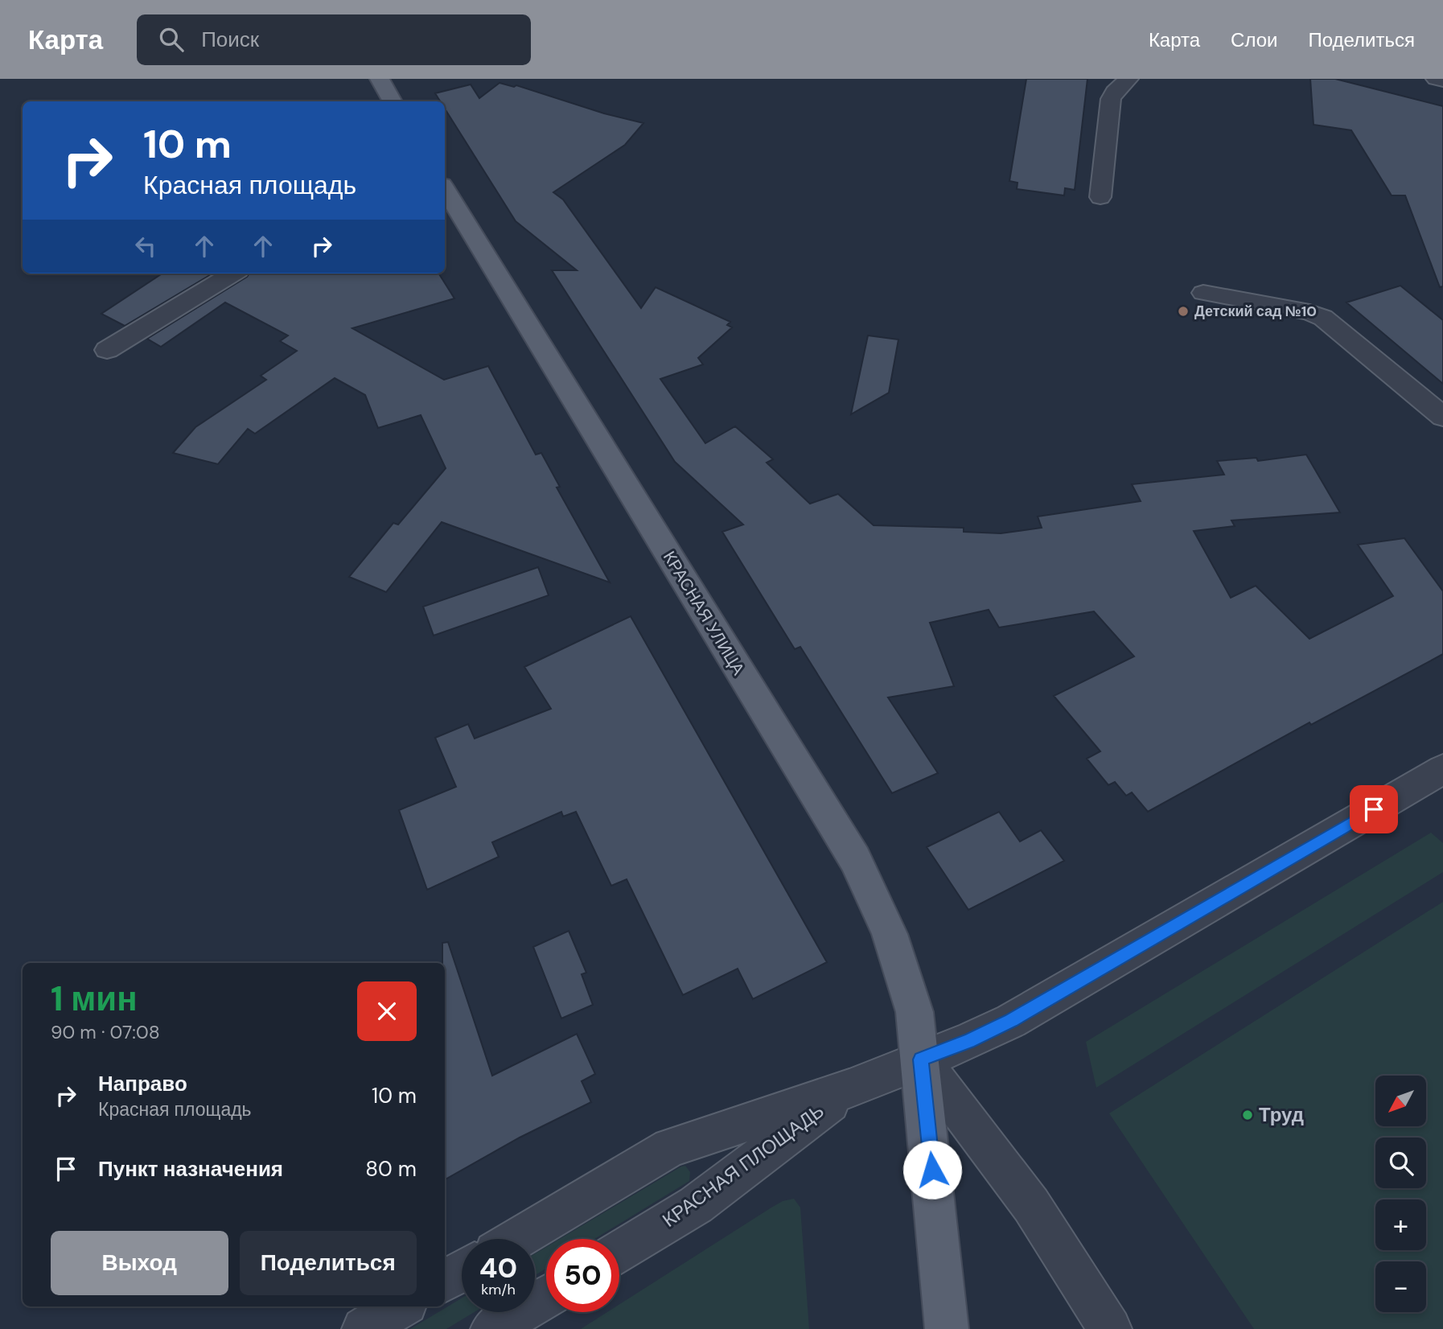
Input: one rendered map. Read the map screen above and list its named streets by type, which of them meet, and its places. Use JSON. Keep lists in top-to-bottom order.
{
  "streets": {
    "main road": ["КРАСНАЯ УЛИЦА"],
    "street": ["КРАСНАЯ ПЛОЩАДЬ"]
  },
  "crossings": [
    ["КРАСНАЯ УЛИЦА", "КРАСНАЯ ПЛОЩАДЬ"]
  ],
  "places": ["Детский сад №10", "Труд"],
  "north": "bottom left",
  "page": {
    "header": "Карта",
    "search": "Поиск",
    "nav": ["Карта", "Слои", "Поделиться"],
    "turn": ["10 m", "Красная площадь"],
    "heading": ["1 мин", "90 m · 07:08"],
    "list": [
      {
        "name": "Направо",
        "note": "Красная площадь",
        "value": "10 m"
      },
      {
        "name": "Пункт назначения",
        "value": "80 m"
      }
    ],
    "map_buttons": ["+", "−"],
    "buttons": ["Выход", "Поделиться"],
    "speed": "40 km/h",
    "limit": "50"
  }
}
